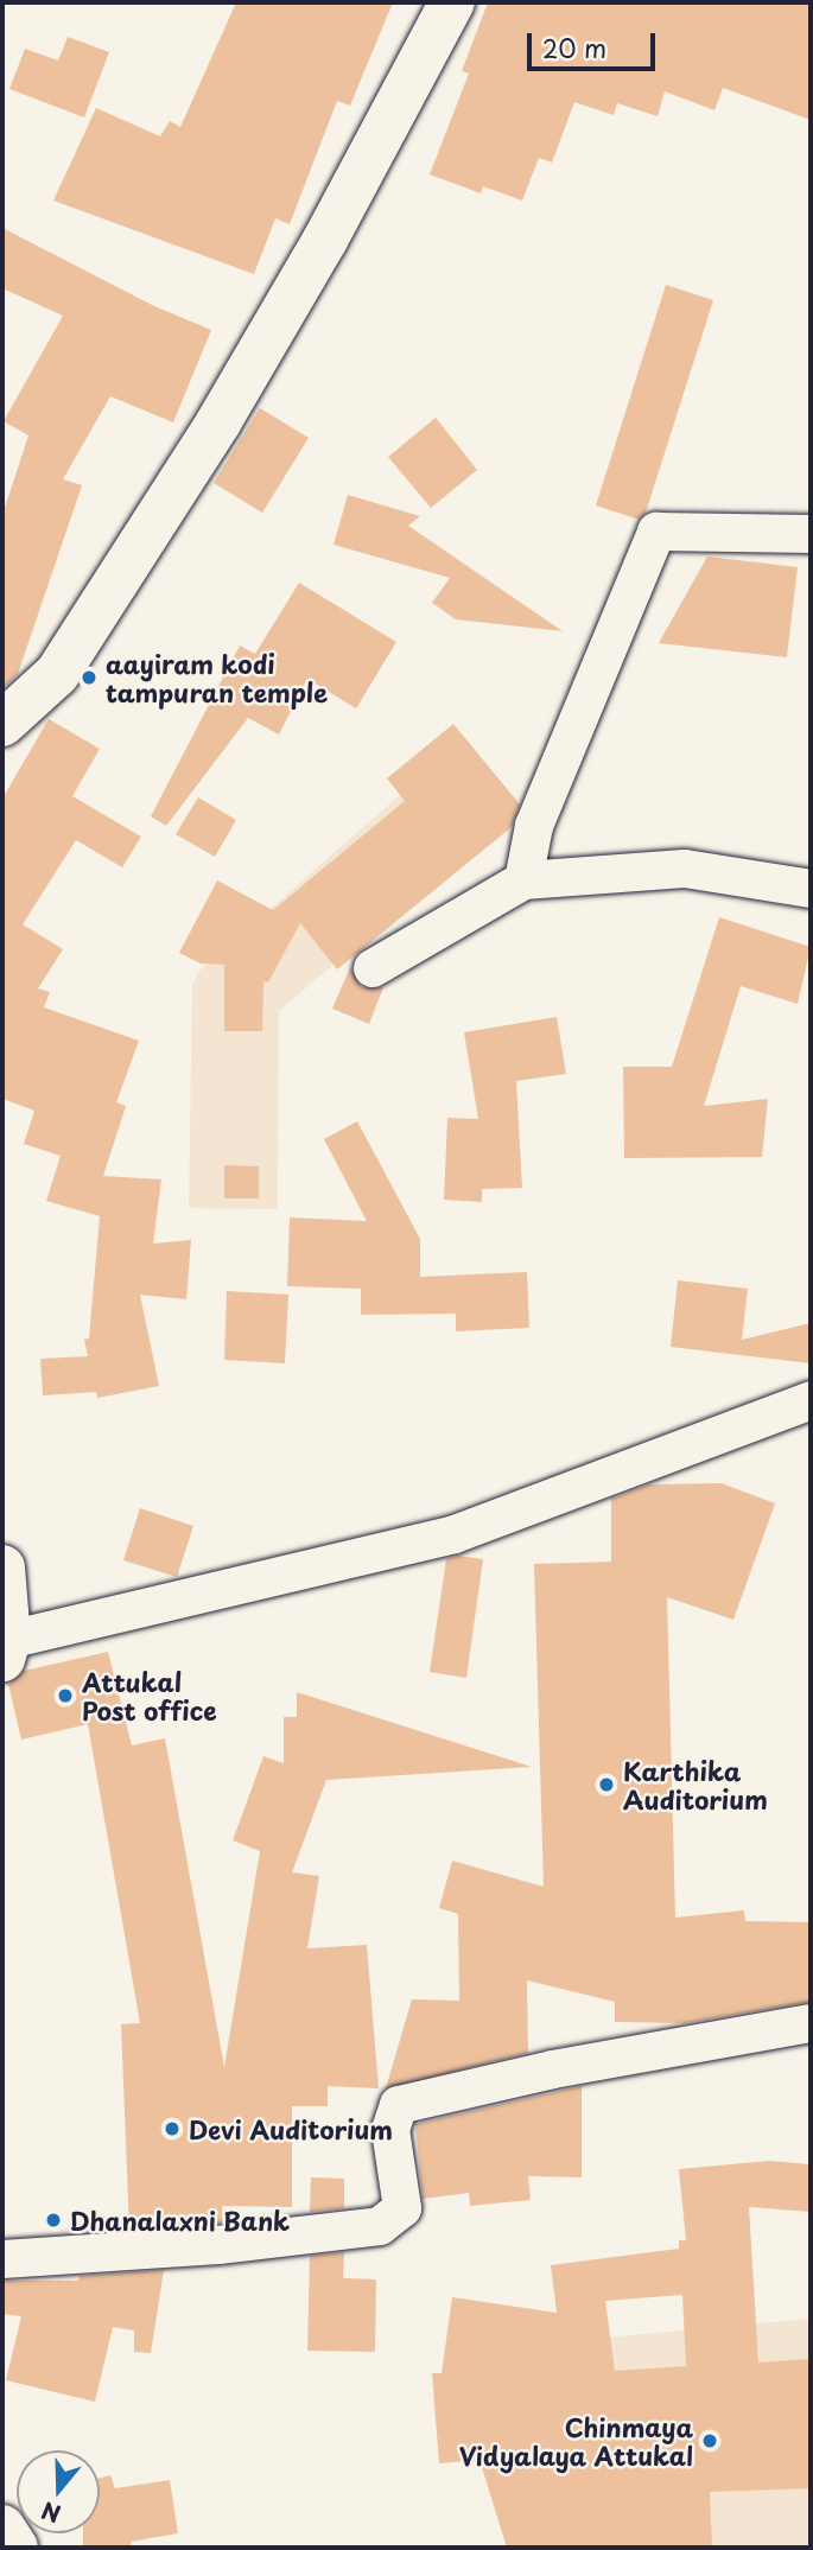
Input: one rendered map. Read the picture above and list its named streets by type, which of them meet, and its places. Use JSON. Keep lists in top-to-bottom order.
{
  "places": [
    "aayiram kodi tampuran temple",
    "Attukal Post office",
    "Karthika Auditorium",
    "Devi Auditorium",
    "Dhanalaxni Bank",
    "Chinmaya Vidyalaya Attukal"
  ],
  "scale_bar": "20 m",
  "north": "bottom"
}
